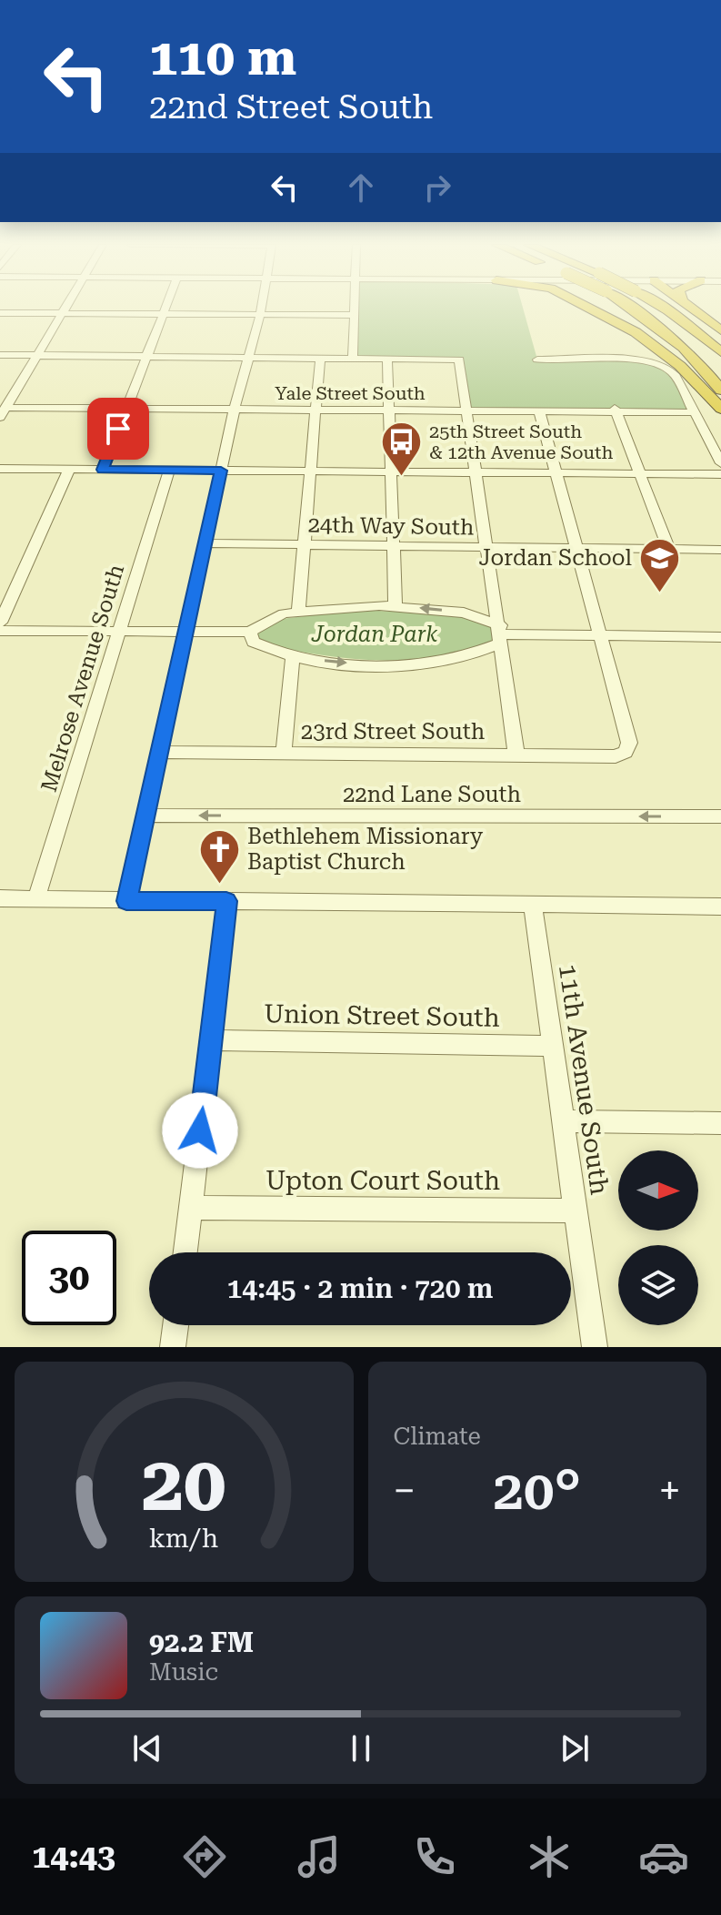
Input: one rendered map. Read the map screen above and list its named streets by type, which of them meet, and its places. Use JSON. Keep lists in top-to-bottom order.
{
  "streets": {
    "street": [
      "Yale Street South",
      "24th Way South",
      "Melrose Avenue South",
      "23rd Street South",
      "22nd Lane South",
      "Union Street South",
      "11th Avenue South",
      "Upton Court South"
    ]
  },
  "crossings": [
    ["Union Street South", "11th Avenue South"],
    ["11th Avenue South", "Upton Court South"]
  ],
  "parks": ["Jordan Park"],
  "places": {
    "bus stop": ["25th Street South & 12th Avenue South"],
    "school or university": ["Jordan School"],
    "church": ["Bethlehem Missionary Baptist Church"]
  },
  "north": "right",
  "page": {
    "turn": ["110 m", "22nd Street South"],
    "limit": "30",
    "trip": "14:45 · 2 min · 720 m",
    "tile": "Climate",
    "heat": ["−", "20°", "+"],
    "song": ["92.2 FM", "Music"],
    "tabs": "14:43",
    "gauge": ["20", "km/h"]
  }
}
